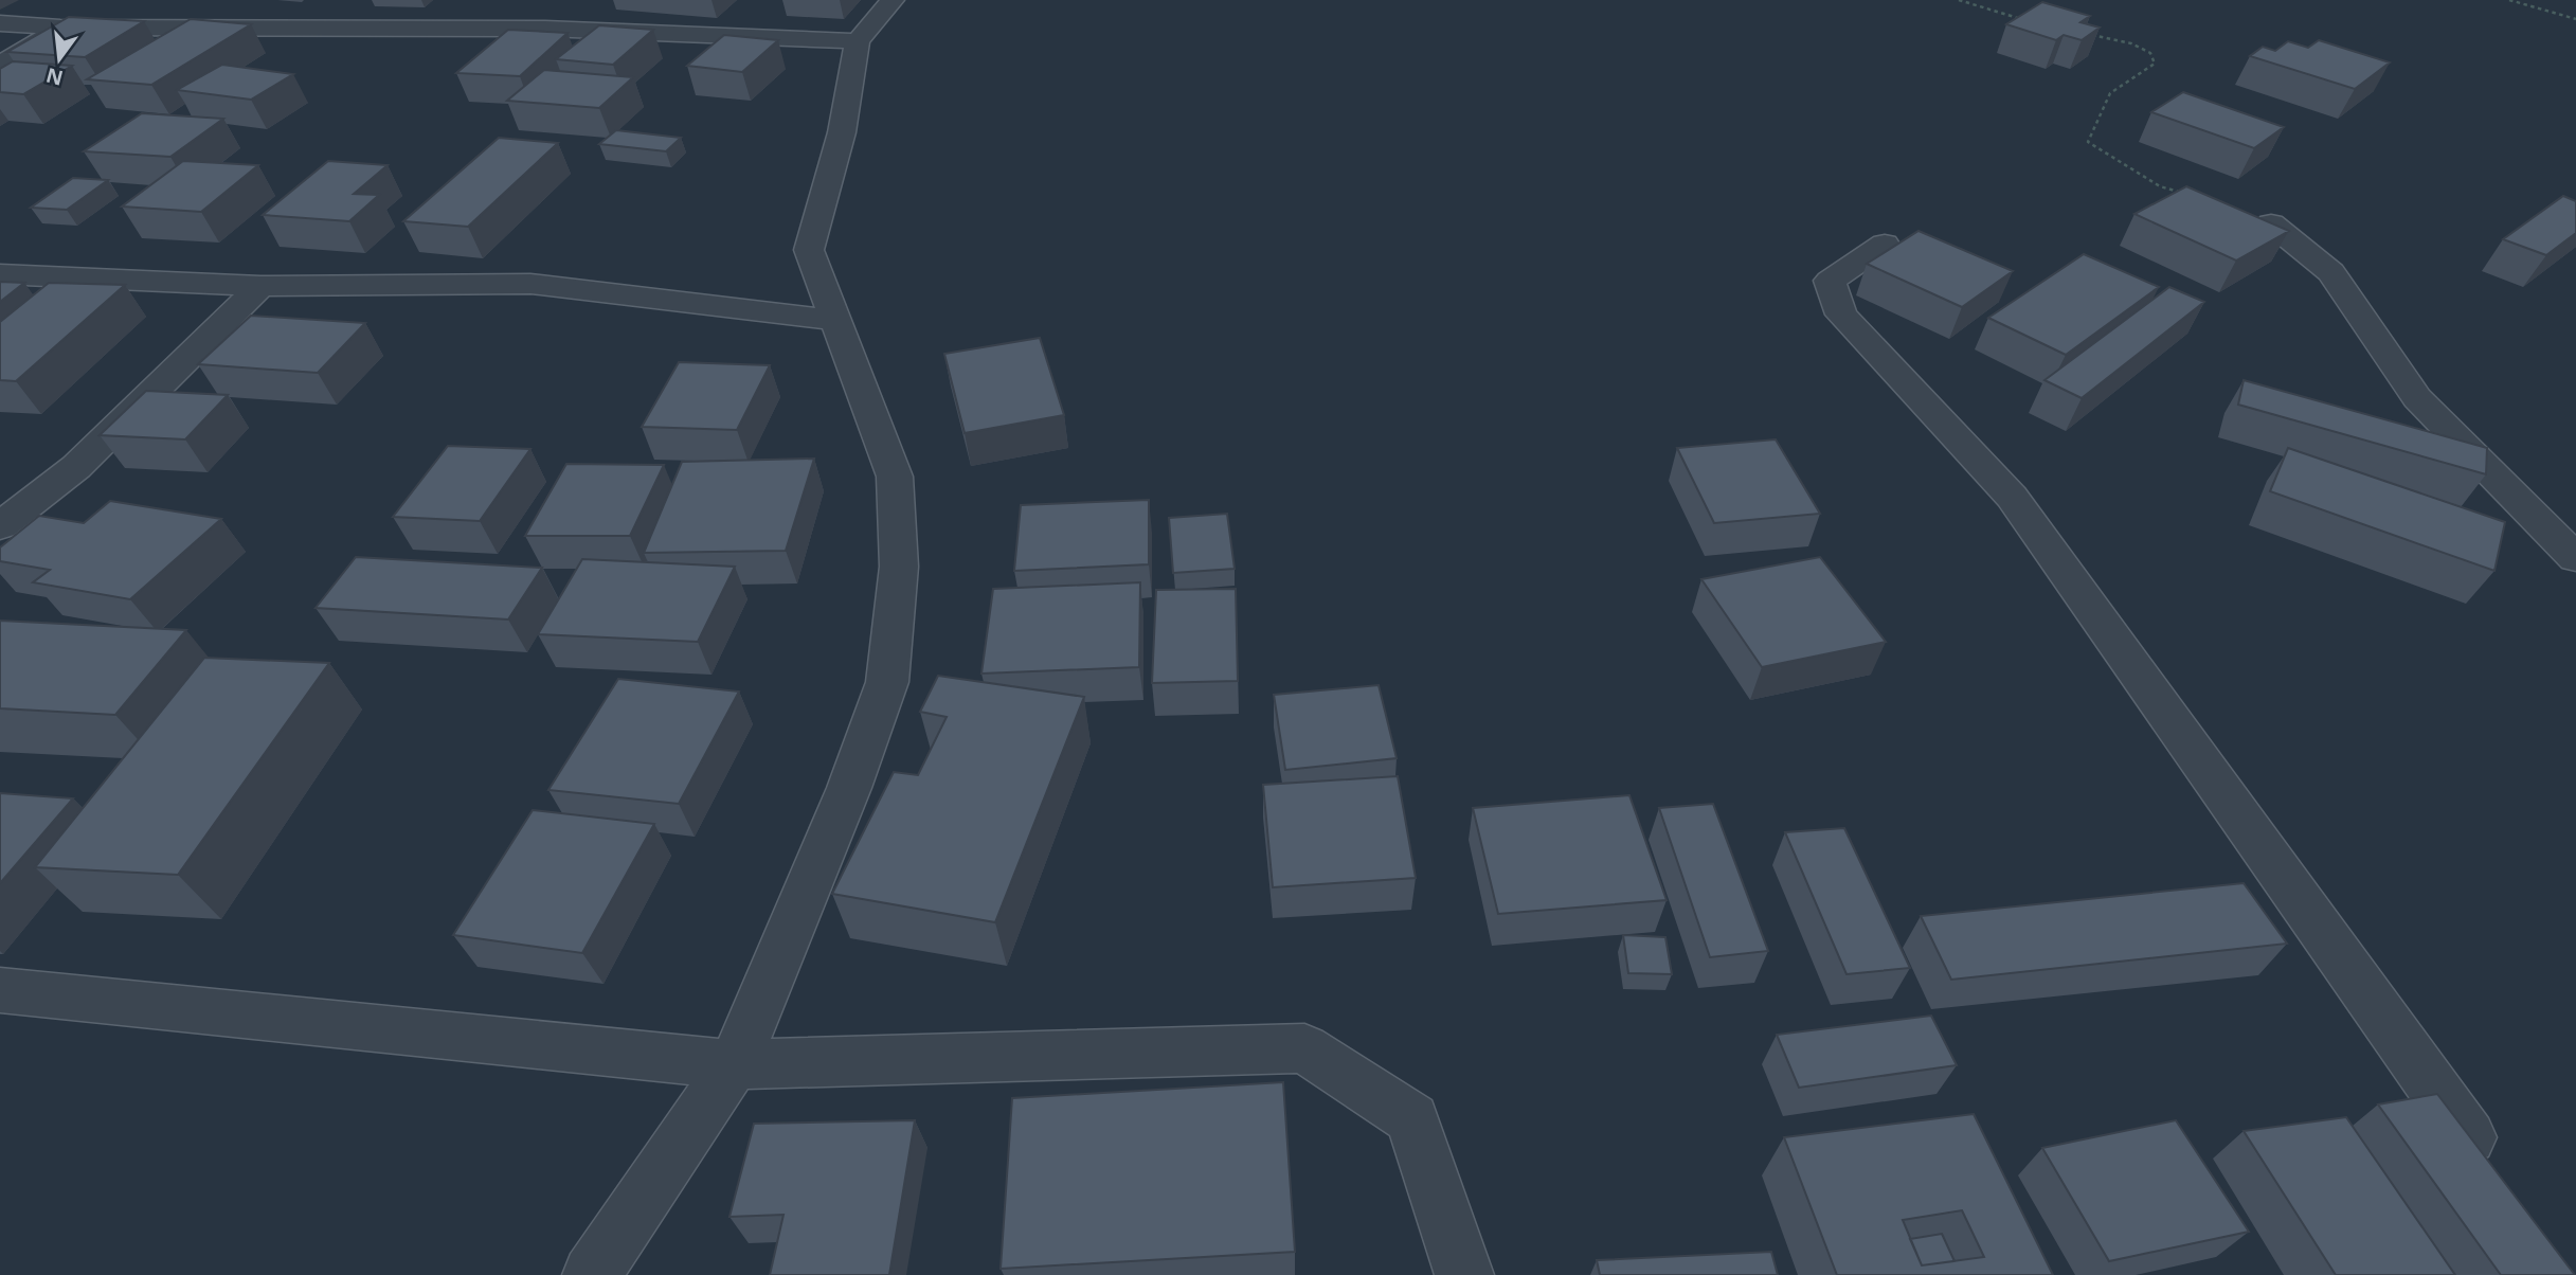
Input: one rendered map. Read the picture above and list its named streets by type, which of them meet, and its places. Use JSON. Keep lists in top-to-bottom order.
{
  "north": "bottom"
}
